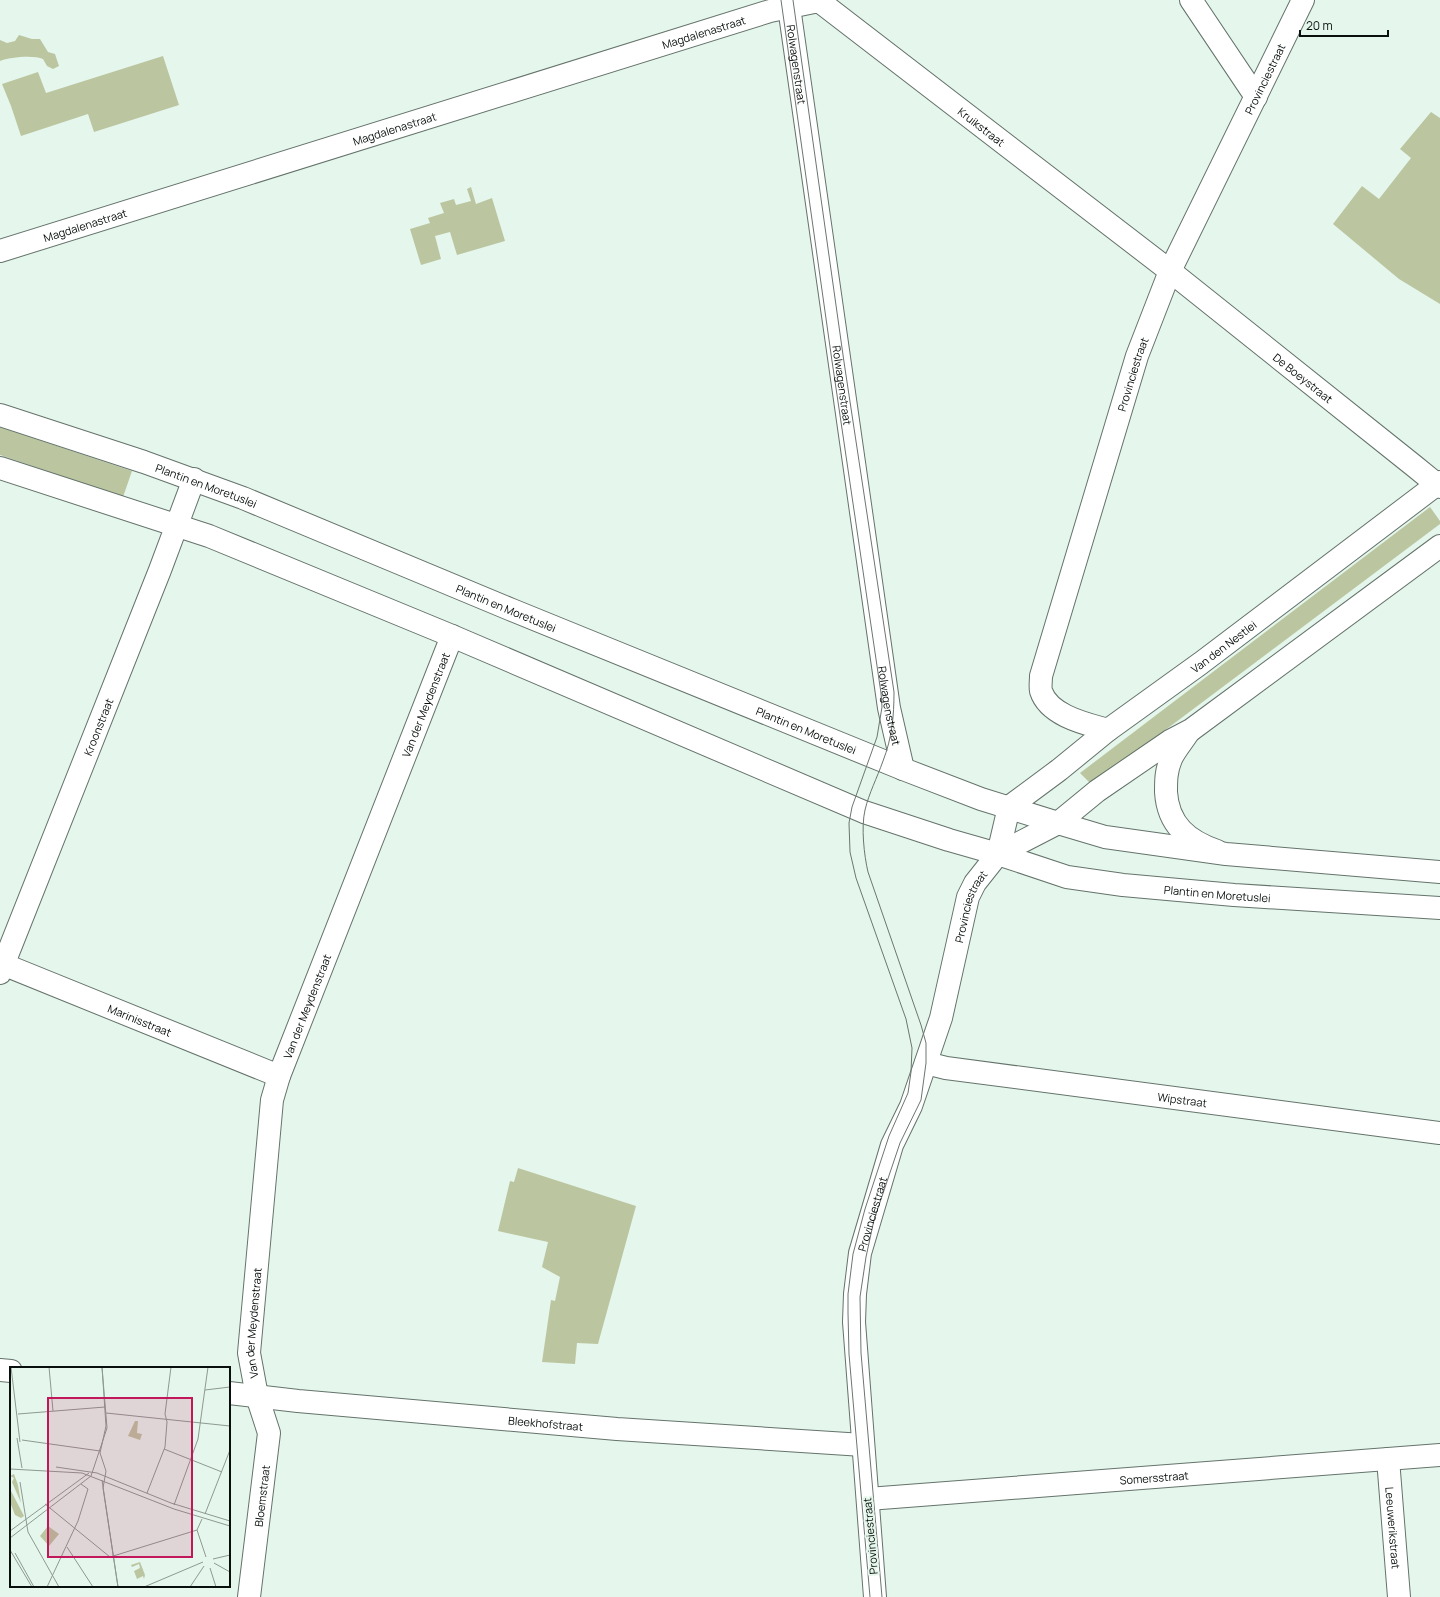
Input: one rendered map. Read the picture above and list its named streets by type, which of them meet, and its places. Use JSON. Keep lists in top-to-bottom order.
{
  "streets": {
    "street": [
      "Magdalenastraat",
      "Rolwagenstraat",
      "Provinciestraat",
      "Kruikstraat",
      "De Boeystraat",
      "Plantin en Moretuslei",
      "Van den Nestlei",
      "Van der Meydenstraat",
      "Kroonstraat",
      "Marinisstraat",
      "Wipstraat",
      "Bleekhofstraat",
      "Somersstraat",
      "Bloemstraat",
      "Leeuwerikstraat"
    ]
  },
  "crossings": [
    ["Magdalenastraat", "Rolwagenstraat"],
    ["Magdalenastraat", "Kruikstraat"],
    ["Rolwagenstraat", "Kruikstraat"],
    ["Rolwagenstraat", "Plantin en Moretuslei"],
    ["Provinciestraat", "Kruikstraat"],
    ["Provinciestraat", "De Boeystraat"],
    ["Provinciestraat", "Plantin en Moretuslei"],
    ["Provinciestraat", "Van den Nestlei"],
    ["Provinciestraat", "Wipstraat"],
    ["Provinciestraat", "Bleekhofstraat"],
    ["Provinciestraat", "Somersstraat"],
    ["Kruikstraat", "De Boeystraat"],
    ["De Boeystraat", "Van den Nestlei"],
    ["Plantin en Moretuslei", "Van den Nestlei"],
    ["Plantin en Moretuslei", "Van der Meydenstraat"],
    ["Plantin en Moretuslei", "Kroonstraat"],
    ["Van der Meydenstraat", "Marinisstraat"],
    ["Van der Meydenstraat", "Bleekhofstraat"],
    ["Van der Meydenstraat", "Bloemstraat"],
    ["Kroonstraat", "Marinisstraat"],
    ["Bleekhofstraat", "Bloemstraat"],
    ["Somersstraat", "Leeuwerikstraat"]
  ],
  "scale_bar": "20 m"
}
